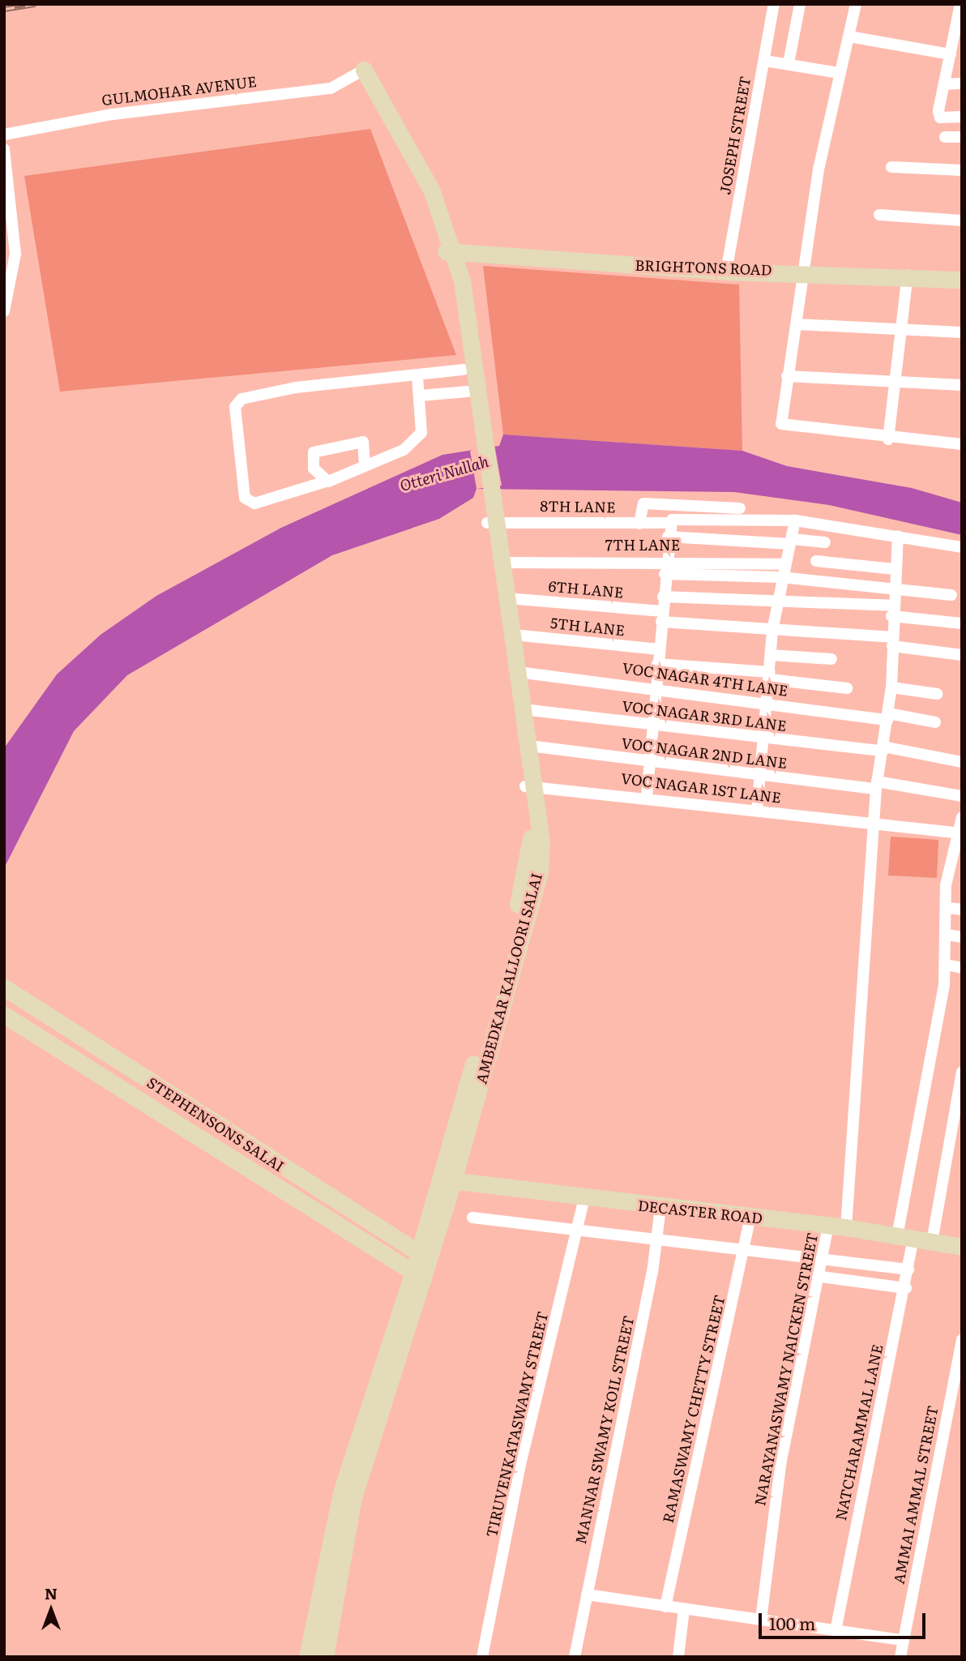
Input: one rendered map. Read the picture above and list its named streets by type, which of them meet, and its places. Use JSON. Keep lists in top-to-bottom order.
{
  "streets": {
    "main road": [
      "BRIGHTONS ROAD",
      "AMBEDKAR KALLOORI SALAI",
      "STEPHENSONS SALAI",
      "DECASTER ROAD"
    ],
    "street": [
      "GULMOHAR AVENUE",
      "JOSEPH STREET",
      "8TH LANE",
      "7TH LANE",
      "6TH LANE",
      "5TH LANE",
      "VOC NAGAR 4TH LANE",
      "VOC NAGAR 3RD LANE",
      "VOC NAGAR 2ND LANE",
      "VOC NAGAR 1ST LANE",
      "NARAYANASWAMY NAICKEN STREET",
      "RAMASWAMY CHETTY STREET",
      "TIRUVENKATASWAMY STREET",
      "MANNAR SWAMY KOIL STREET",
      "NATCHARAMMAL LANE",
      "AMMAI AMMAL STREET"
    ]
  },
  "crossings": [
    ["GULMOHAR AVENUE", "AMBEDKAR KALLOORI SALAI"],
    ["JOSEPH STREET", "BRIGHTONS ROAD"],
    ["BRIGHTONS ROAD", "AMBEDKAR KALLOORI SALAI"],
    ["8TH LANE", "AMBEDKAR KALLOORI SALAI"],
    ["7TH LANE", "AMBEDKAR KALLOORI SALAI"],
    ["6TH LANE", "AMBEDKAR KALLOORI SALAI"],
    ["5TH LANE", "AMBEDKAR KALLOORI SALAI"],
    ["VOC NAGAR 4TH LANE", "AMBEDKAR KALLOORI SALAI"],
    ["VOC NAGAR 3RD LANE", "AMBEDKAR KALLOORI SALAI"],
    ["VOC NAGAR 2ND LANE", "AMBEDKAR KALLOORI SALAI"],
    ["VOC NAGAR 1ST LANE", "AMBEDKAR KALLOORI SALAI"],
    ["VOC NAGAR 1ST LANE", "NATCHARAMMAL LANE"],
    ["AMBEDKAR KALLOORI SALAI", "STEPHENSONS SALAI"],
    ["AMBEDKAR KALLOORI SALAI", "DECASTER ROAD"],
    ["DECASTER ROAD", "NARAYANASWAMY NAICKEN STREET"],
    ["DECASTER ROAD", "RAMASWAMY CHETTY STREET"],
    ["DECASTER ROAD", "TIRUVENKATASWAMY STREET"],
    ["DECASTER ROAD", "MANNAR SWAMY KOIL STREET"],
    ["DECASTER ROAD", "NATCHARAMMAL LANE"]
  ],
  "water": ["Otteri Nullah"],
  "scale_bar": "100 m",
  "north": "top"
}
